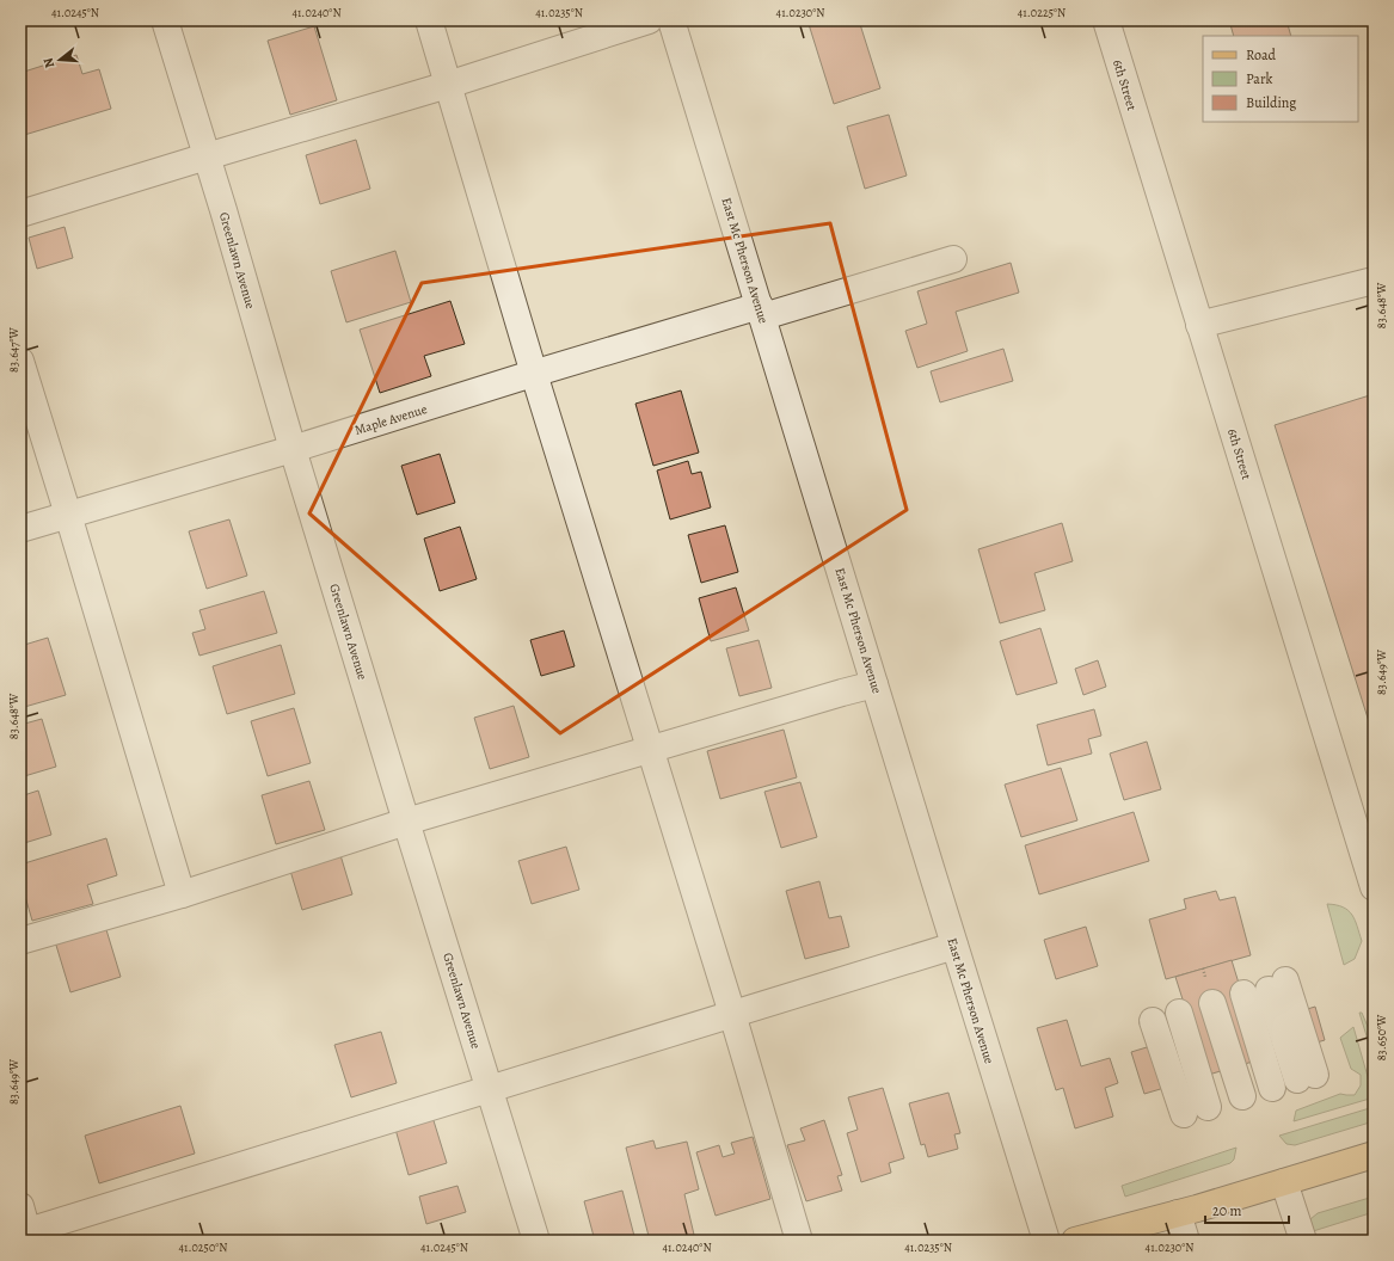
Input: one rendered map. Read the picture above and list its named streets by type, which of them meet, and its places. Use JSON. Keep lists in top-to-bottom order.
{
  "streets": {
    "street": [
      "6th Street",
      "Greenlawn Avenue",
      "East Mc Pherson Avenue",
      "Maple Avenue"
    ]
  },
  "crossings": [
    ["Greenlawn Avenue", "Maple Avenue"],
    ["East Mc Pherson Avenue", "Maple Avenue"]
  ],
  "legend": ["Road", "Park", "Building"],
  "scale_bar": "20 m",
  "north": "left",
  "coordinates": [
    "41.0245°N",
    "41.0240°N",
    "41.0235°N",
    "41.0230°N",
    "41.0225°N",
    "83.648°W",
    "83.647°W",
    "83.649°W",
    "83.650°W",
    "41.0250°N"
  ]
}
